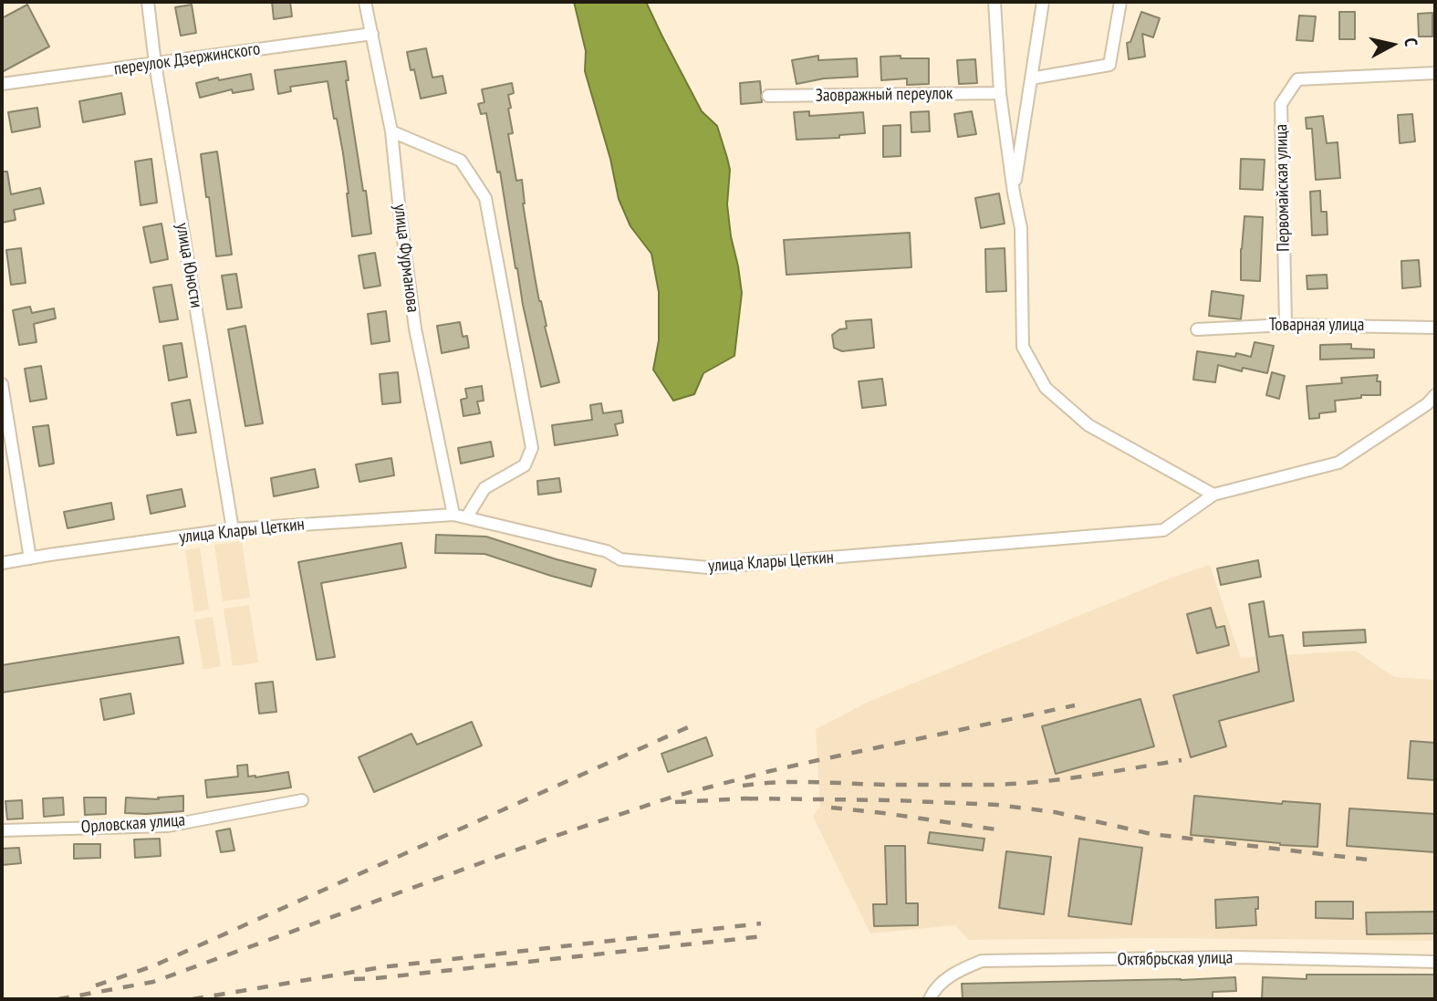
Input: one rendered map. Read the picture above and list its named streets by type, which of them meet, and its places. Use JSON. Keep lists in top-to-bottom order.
{
  "streets": {
    "street": [
      "переулок Дзержинского",
      "Заовражный переулок",
      "Первомайская улица",
      "улица Фурманова",
      "улица Юности",
      "Товарная улица",
      "улица Клары Цеткин",
      "Орловская улица",
      "Октябрьская улица"
    ]
  },
  "crossings": [
    ["переулок Дзержинского", "улица Фурманова"],
    ["переулок Дзержинского", "улица Юности"],
    ["Первомайская улица", "Товарная улица"],
    ["улица Фурманова", "улица Клары Цеткин"],
    ["улица Юности", "улица Клары Цеткин"]
  ],
  "north": "right"
}
